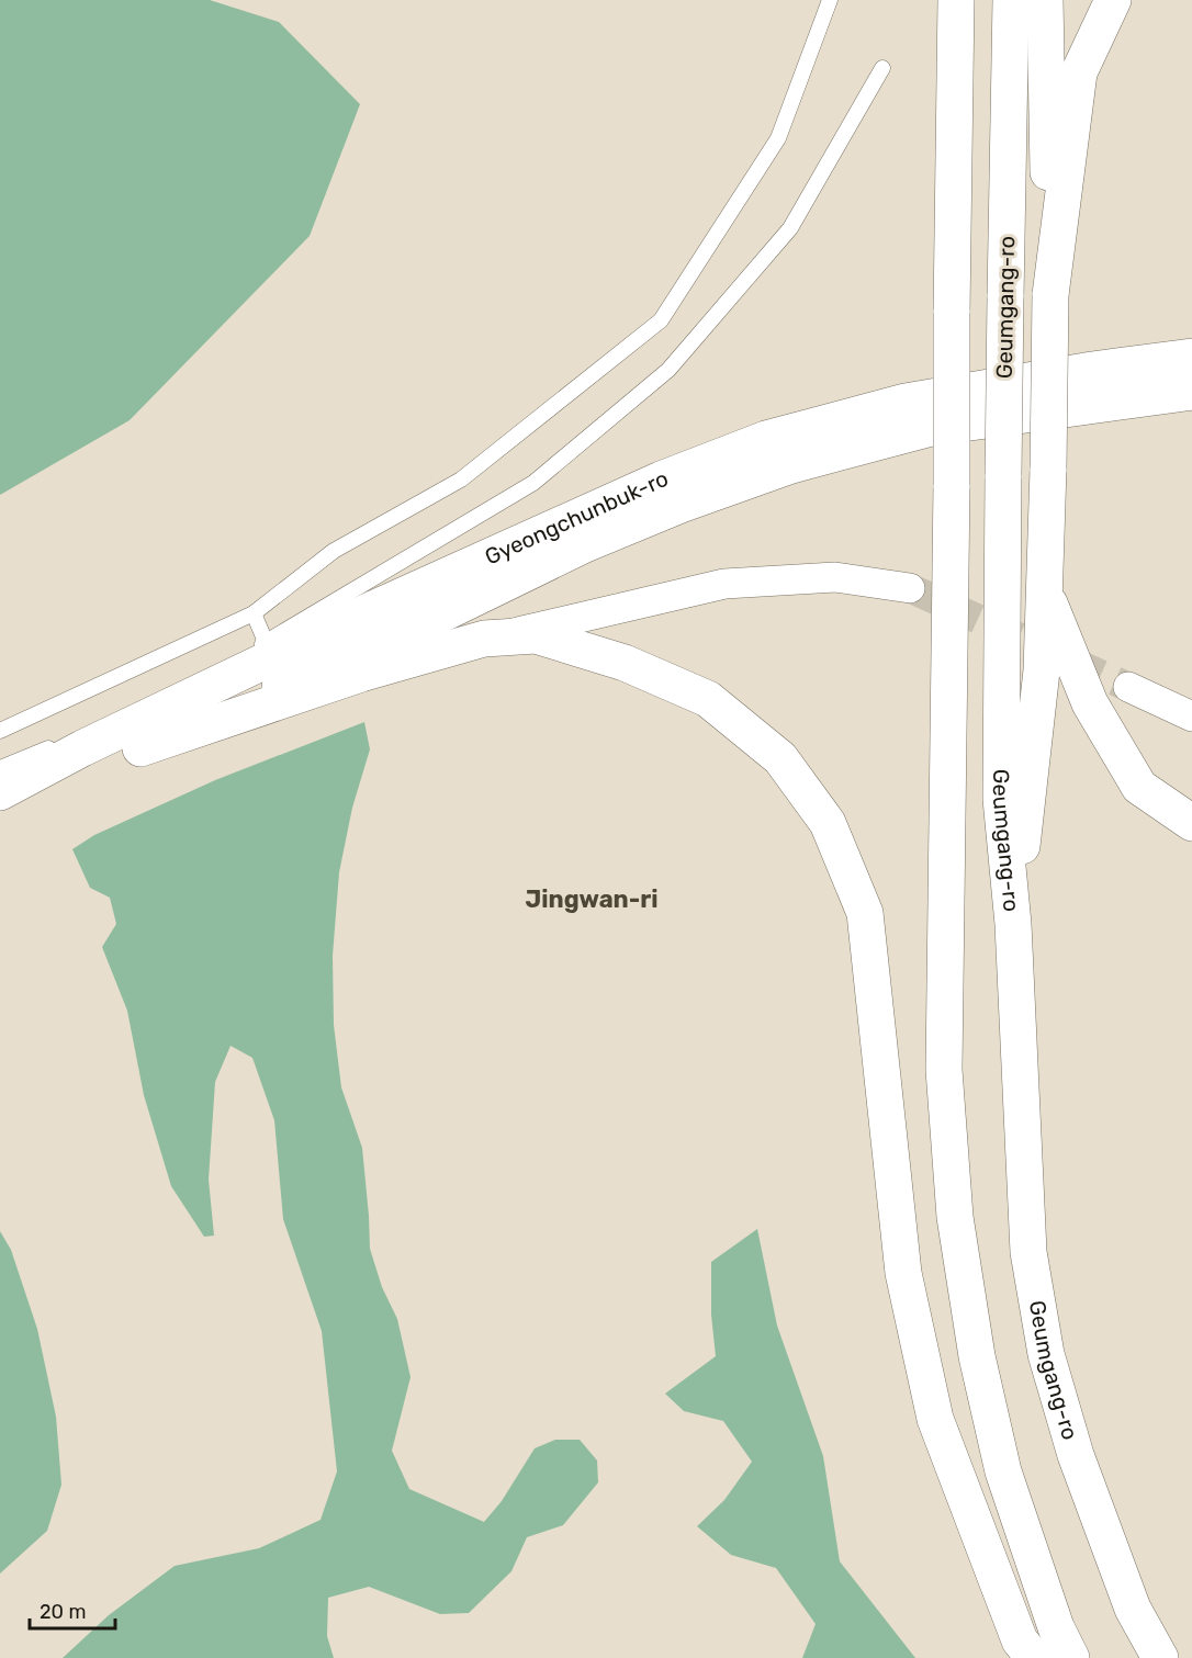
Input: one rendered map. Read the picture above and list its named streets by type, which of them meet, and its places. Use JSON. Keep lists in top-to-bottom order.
{
  "streets": {
    "main road": ["Geumgang-ro", "Gyeongchunbuk-ro"]
  },
  "districts": ["Jingwan-ri"],
  "scale_bar": "20 m"
}
